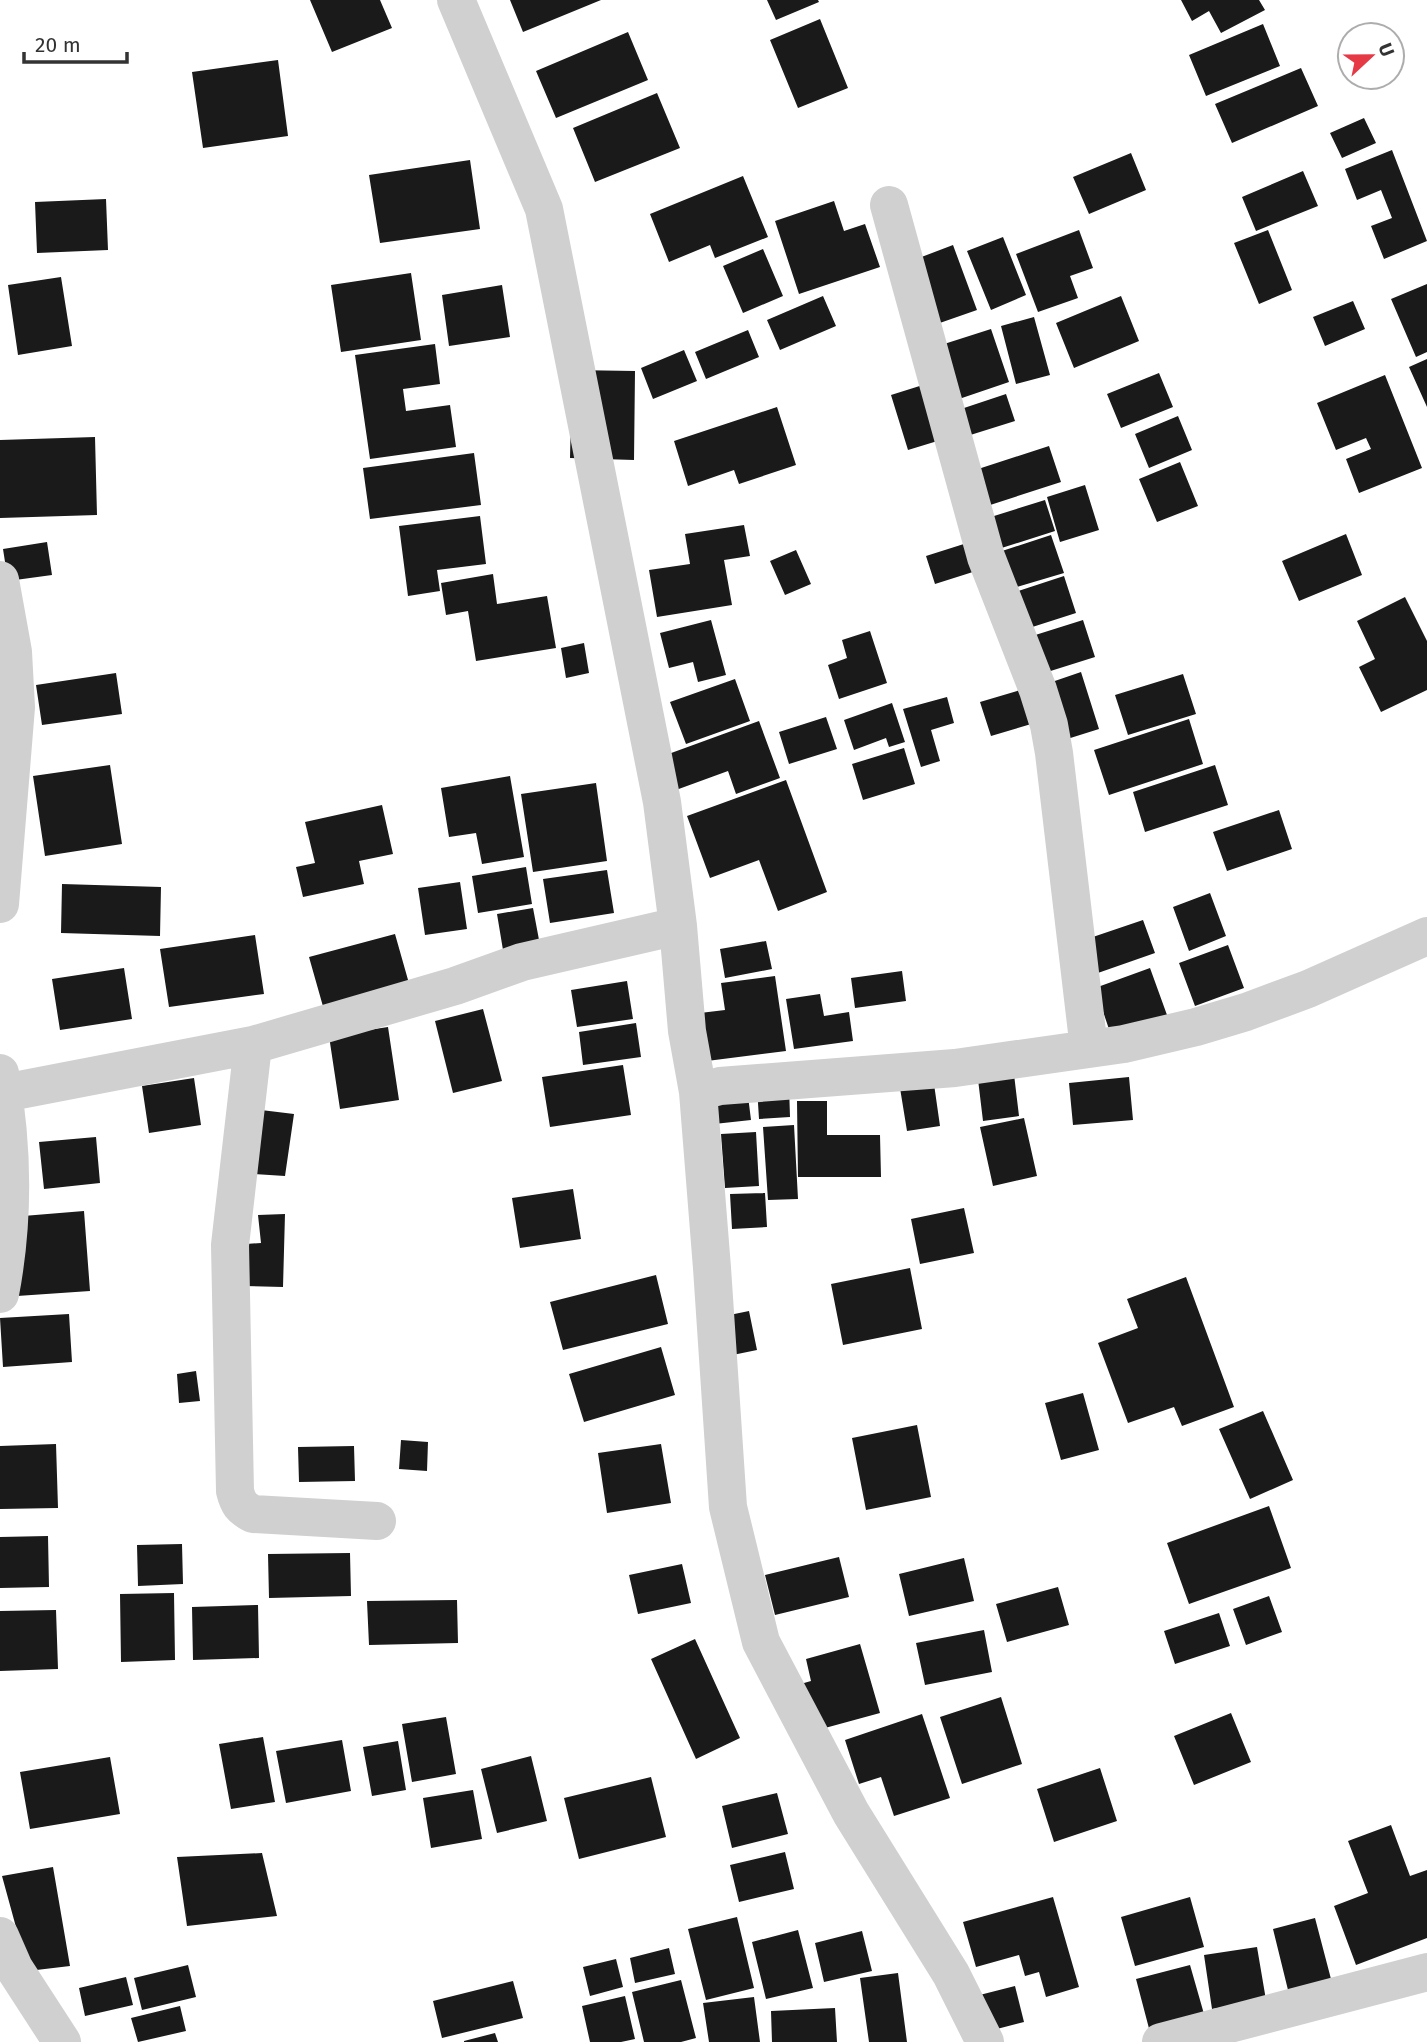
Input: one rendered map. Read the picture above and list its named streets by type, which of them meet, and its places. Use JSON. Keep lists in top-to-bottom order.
{
  "scale_bar": "20 m",
  "north": "right"
}
